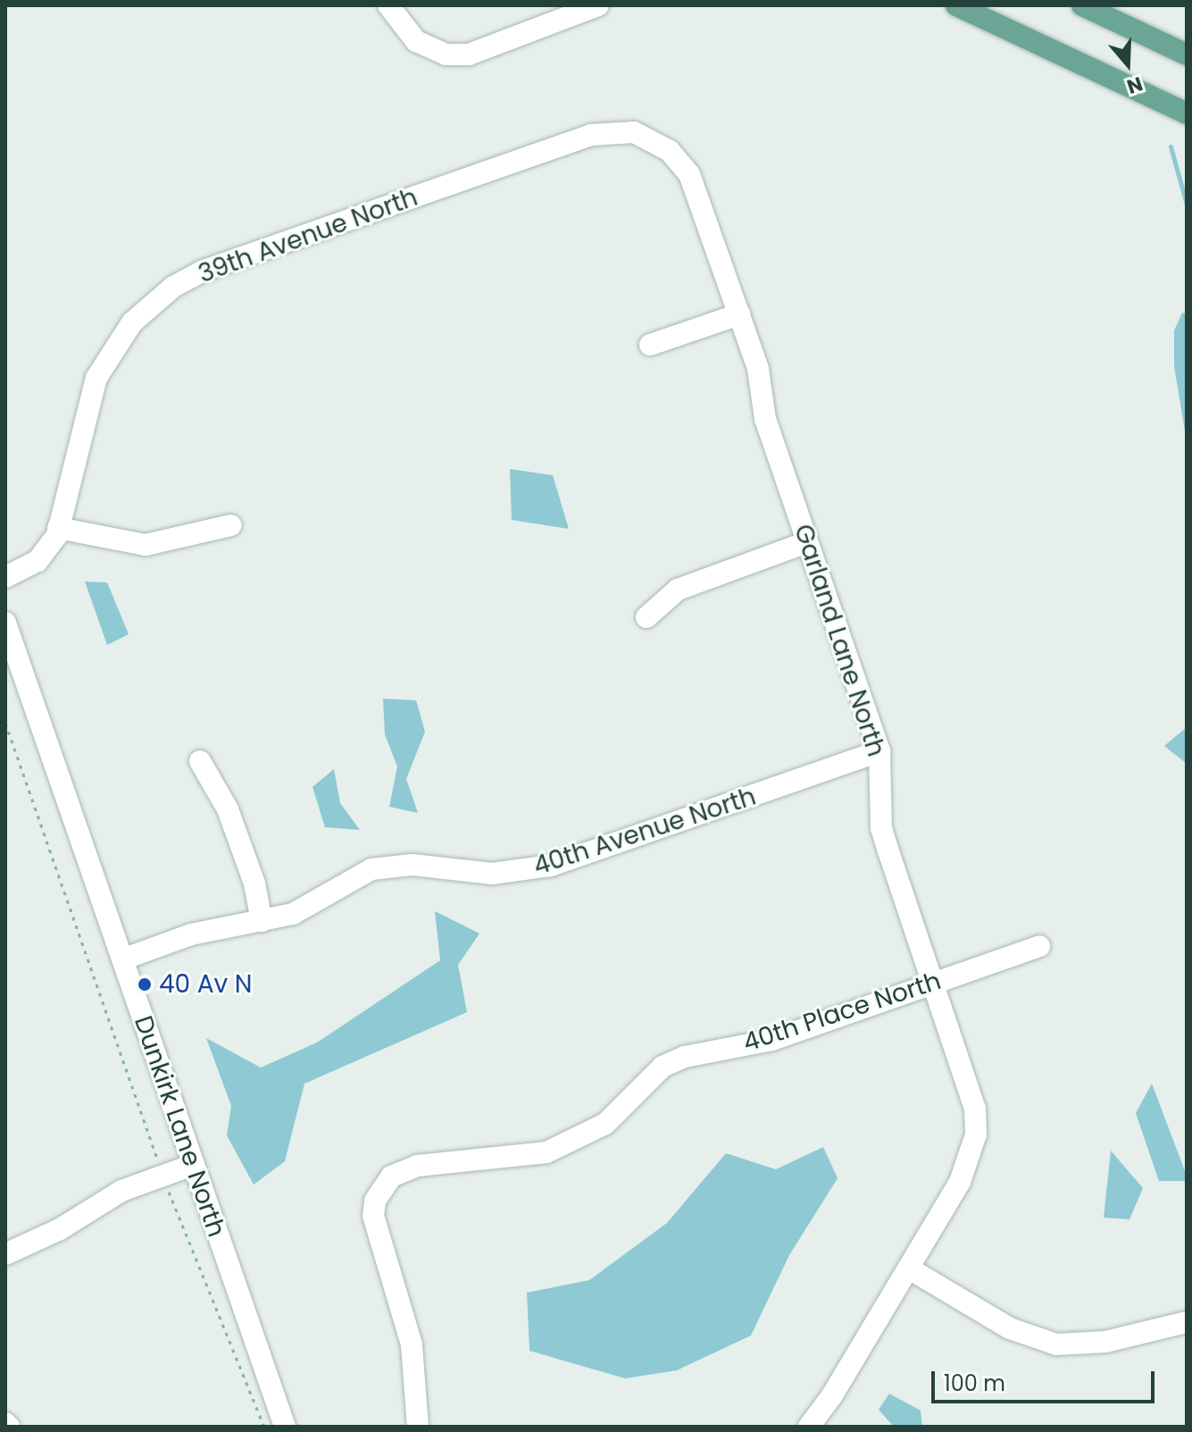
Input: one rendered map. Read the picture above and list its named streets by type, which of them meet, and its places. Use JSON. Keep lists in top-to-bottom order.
{
  "streets": {
    "street": [
      "39th Avenue North",
      "Garland Lane North",
      "40th Avenue North",
      "40th Place North",
      "Dunkirk Lane North"
    ]
  },
  "crossings": [
    ["39th Avenue North", "Garland Lane North"],
    ["Garland Lane North", "40th Avenue North"],
    ["Garland Lane North", "40th Place North"],
    ["40th Avenue North", "Dunkirk Lane North"]
  ],
  "places": ["40 Av N"],
  "scale_bar": "100 m",
  "north": "bottom"
}
